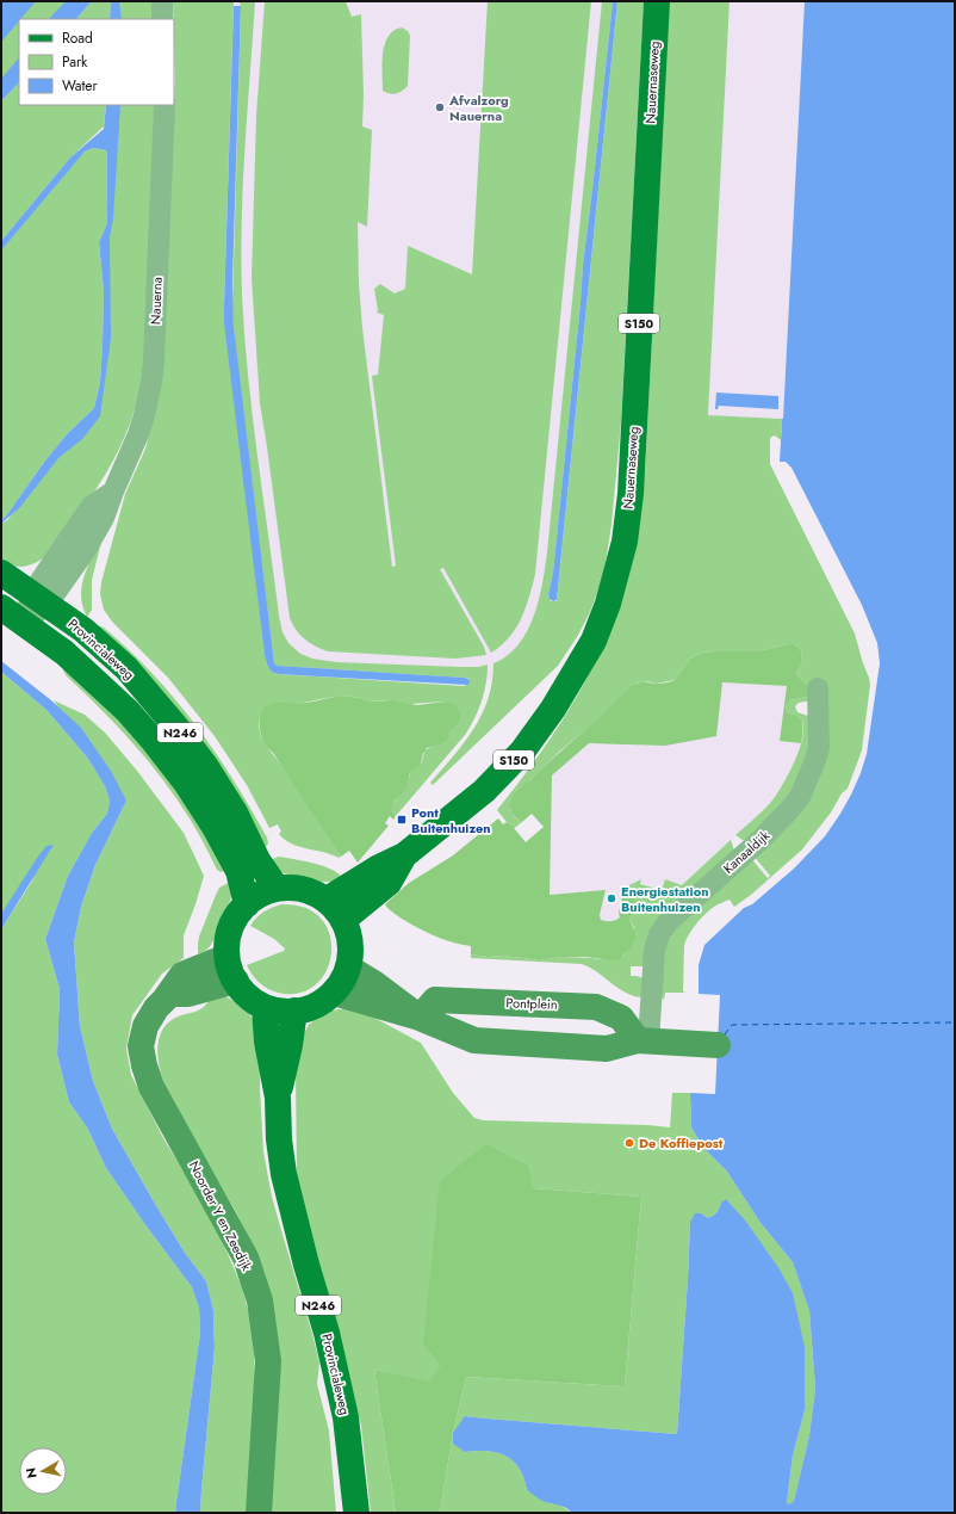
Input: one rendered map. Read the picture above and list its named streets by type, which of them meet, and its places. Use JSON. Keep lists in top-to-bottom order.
{
  "streets": {
    "main road": [
      "Nauernaseweg",
      "S150",
      "Provincialeweg",
      "N246"
    ],
    "street": [
      "Nauerna",
      "Kanaaldijk",
      "Pontplein",
      "Noorder Y en Zeedijk"
    ]
  },
  "crossings": [
    ["Nauernaseweg", "Provincialeweg"],
    ["Nauernaseweg", "Noorder Y en Zeedijk"],
    ["Nauerna", "Provincialeweg"],
    ["Provincialeweg", "Noorder Y en Zeedijk"],
    ["Kanaaldijk", "Pontplein"]
  ],
  "places": {
    "other": ["Afvalzorg Nauerna", "Energiestation Buitenhuizen", "De Koffiepost"],
    "transit": ["Pont Buitenhuizen"]
  },
  "legend": ["Road", "Park", "Water"],
  "north": "left"
}
